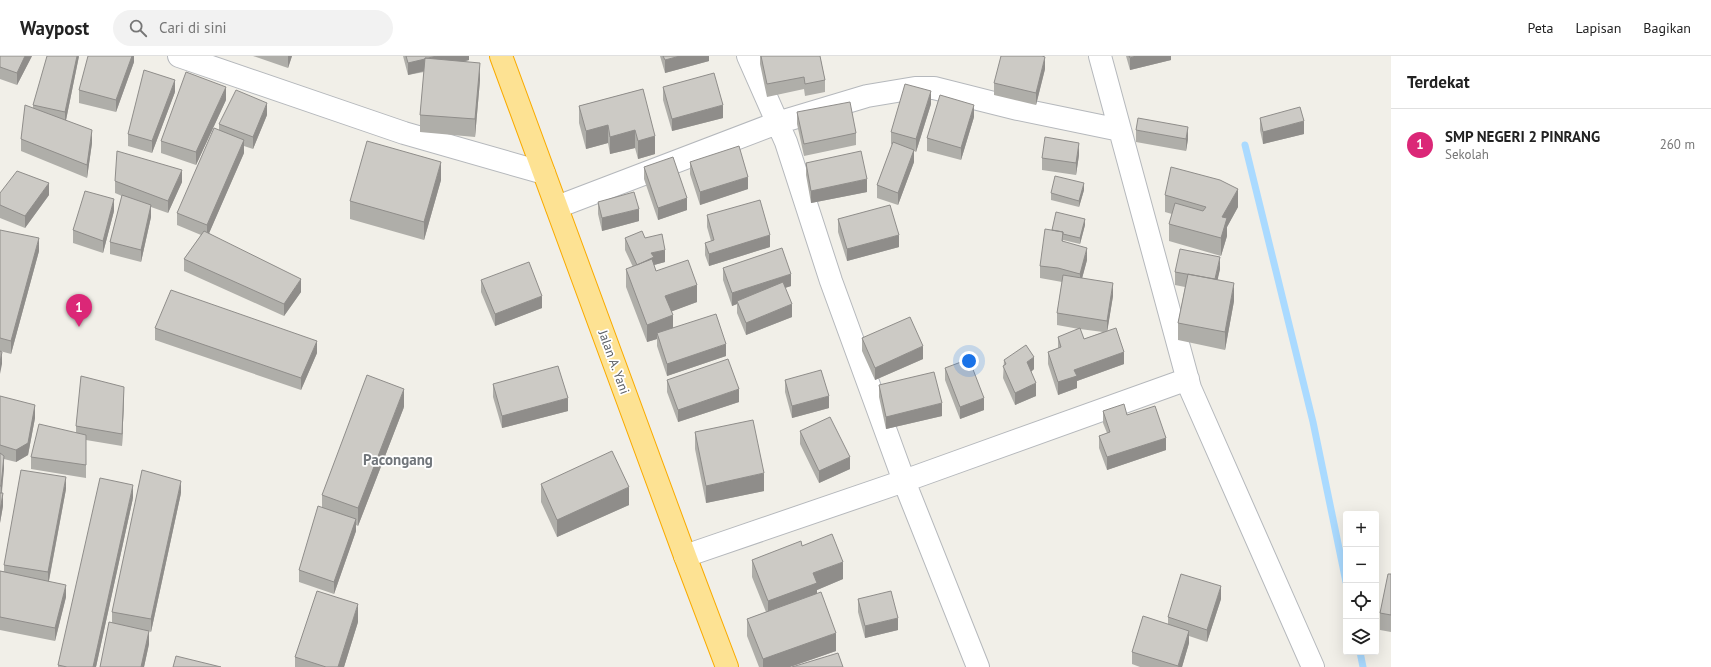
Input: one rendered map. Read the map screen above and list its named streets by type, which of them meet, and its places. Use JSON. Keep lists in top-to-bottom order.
{
  "streets": {
    "highway": ["Jalan A. Yani"]
  },
  "districts": ["Pacongang"],
  "page": {
    "header": "Waypost",
    "search": "Cari di sini",
    "nav": ["Peta", "Lapisan", "Bagikan"],
    "heading": "Terdekat",
    "list": [
      {
        "mark": "1",
        "name": "SMP NEGERI 2 PINRANG",
        "note": "Sekolah",
        "value": "260 m"
      }
    ],
    "pins": "1",
    "map_buttons": ["+", "−"]
  }
}
